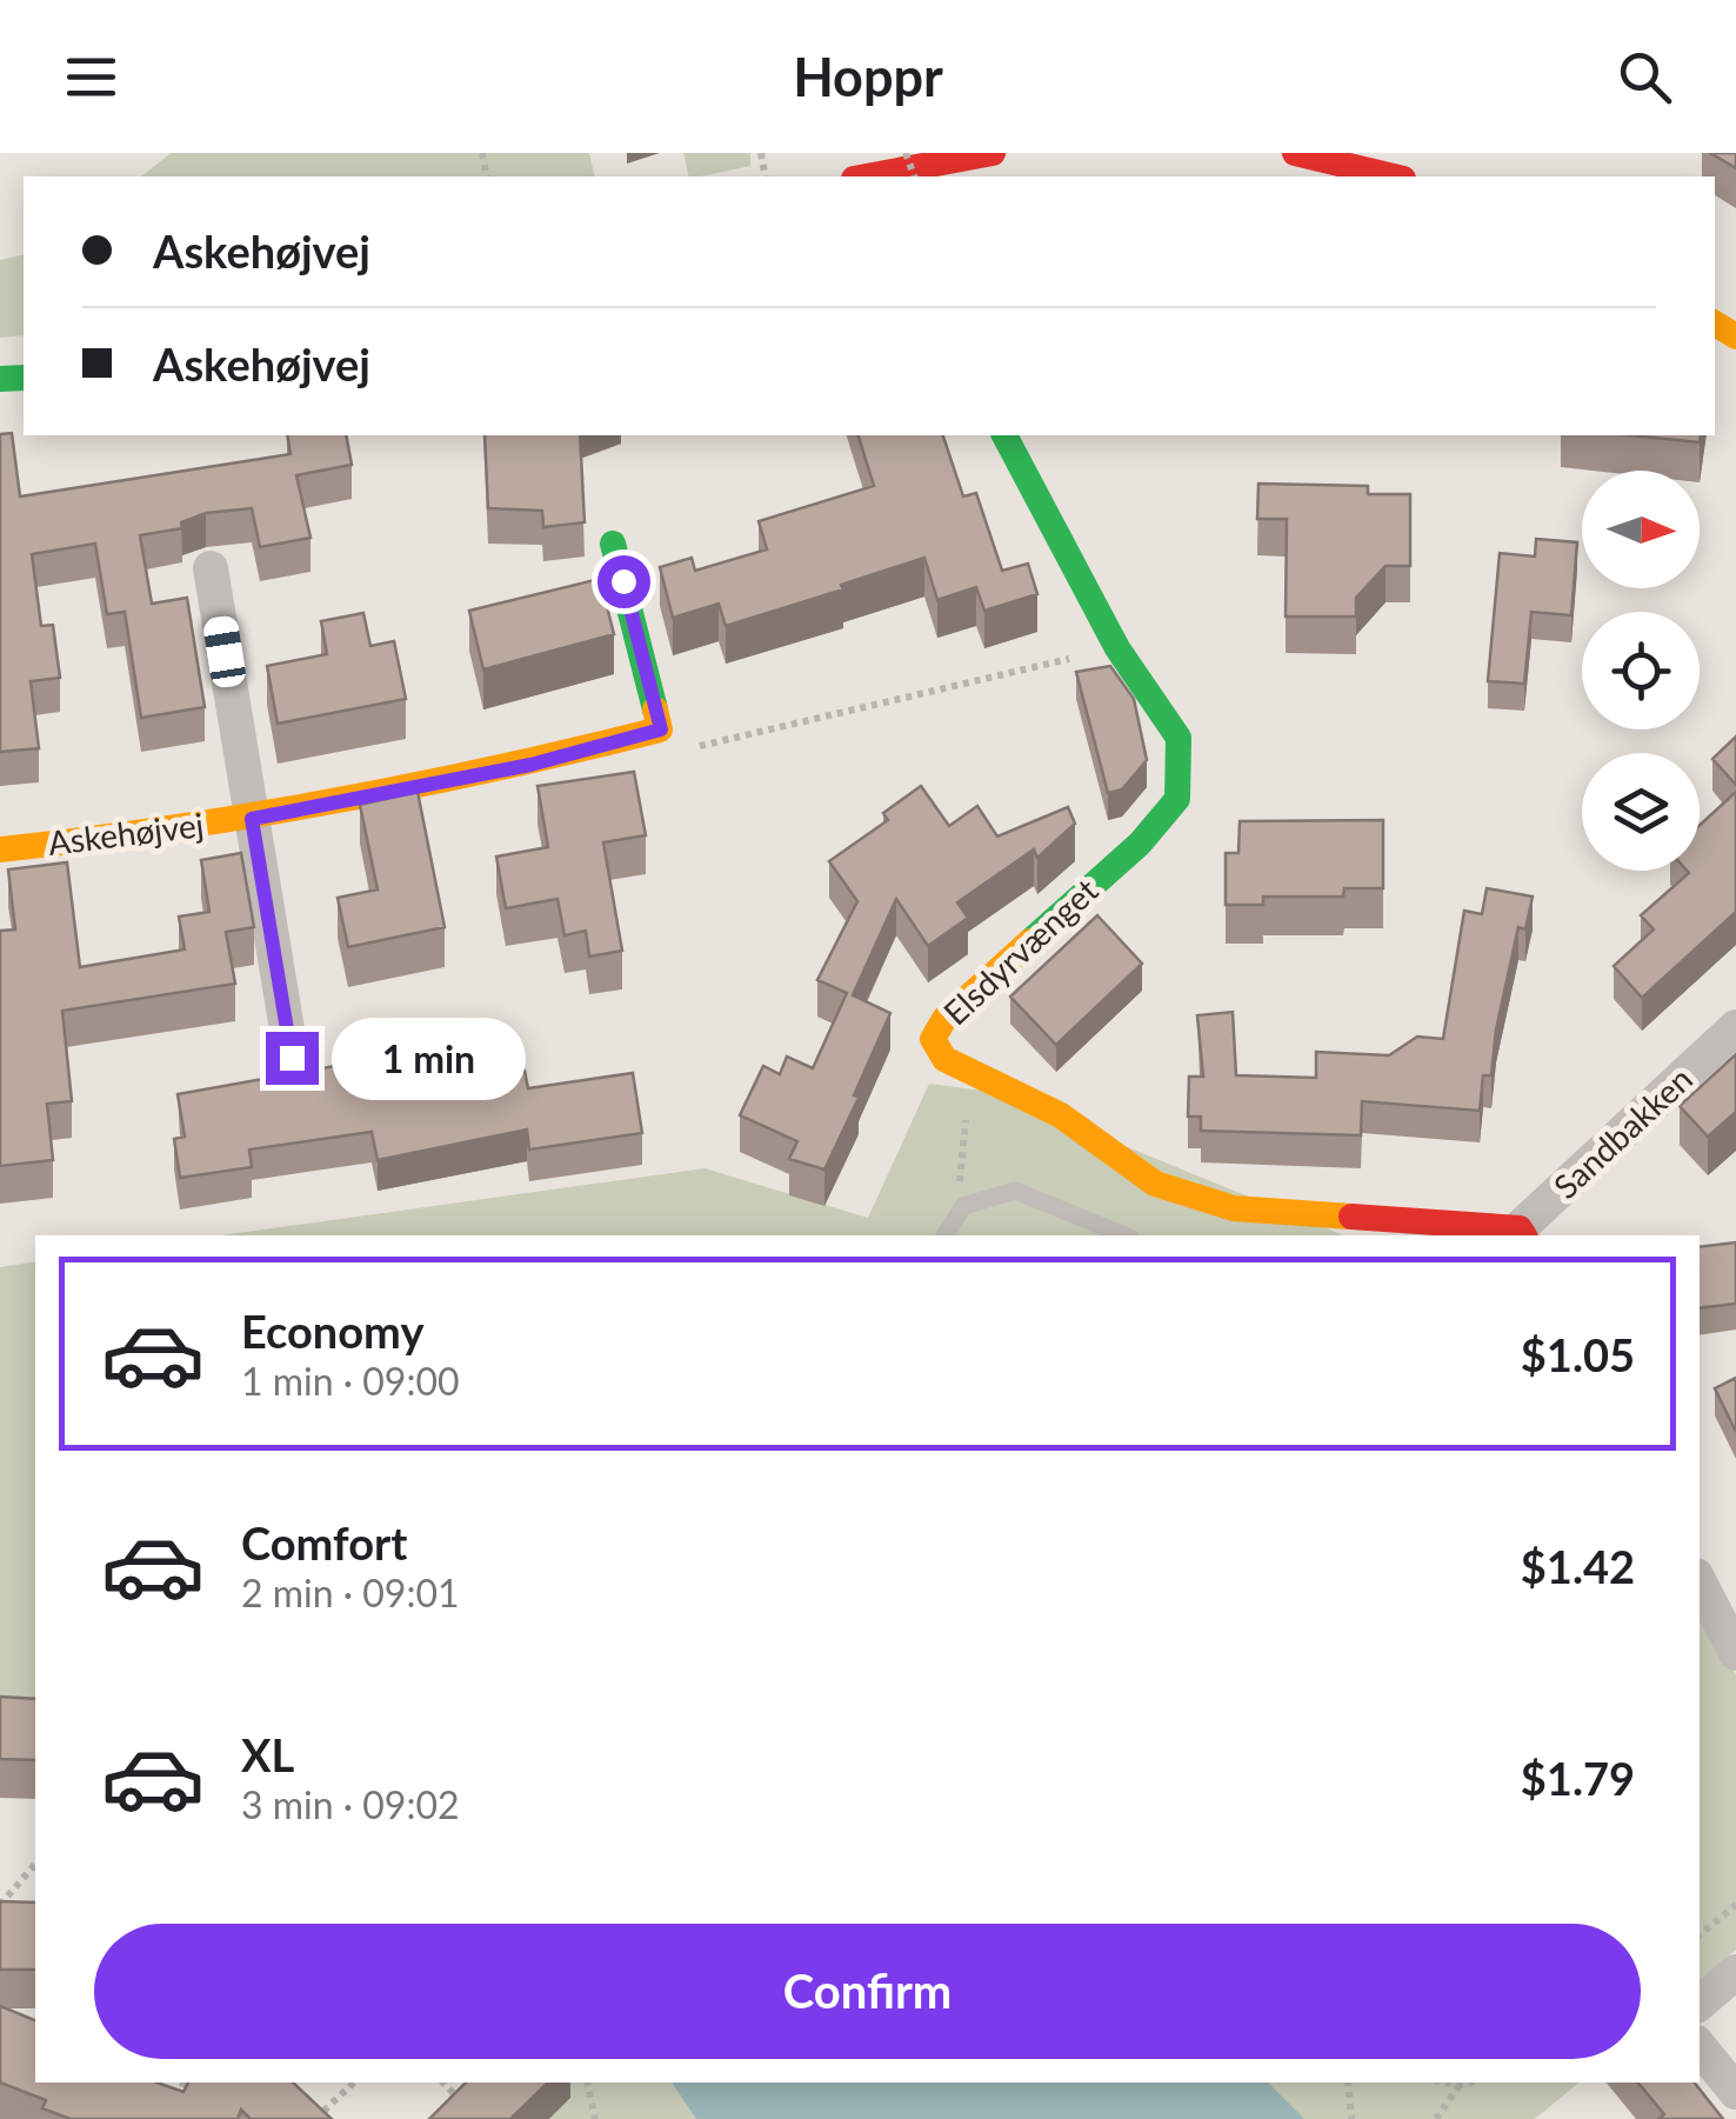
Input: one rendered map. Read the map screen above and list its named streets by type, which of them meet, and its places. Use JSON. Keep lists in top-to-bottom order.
{
  "streets": {
    "street": ["Askehøjvej", "Elsdyrvænget", "Sandbakken"]
  },
  "crossings": [
    ["Elsdyrvænget", "Sandbakken"]
  ],
  "north": "right",
  "page": {
    "header": "Hoppr",
    "banner": ["Askehøjvej", "Askehøjvej"],
    "bubble": "1 min",
    "list": [
      {
        "name": "Economy",
        "note": "1 min · 09:00",
        "value": "$1.05"
      },
      {
        "name": "Comfort",
        "note": "2 min · 09:01",
        "value": "$1.42"
      },
      {
        "name": "XL",
        "note": "3 min · 09:02",
        "value": "$1.79"
      }
    ],
    "buttons": "Confirm"
  }
}
